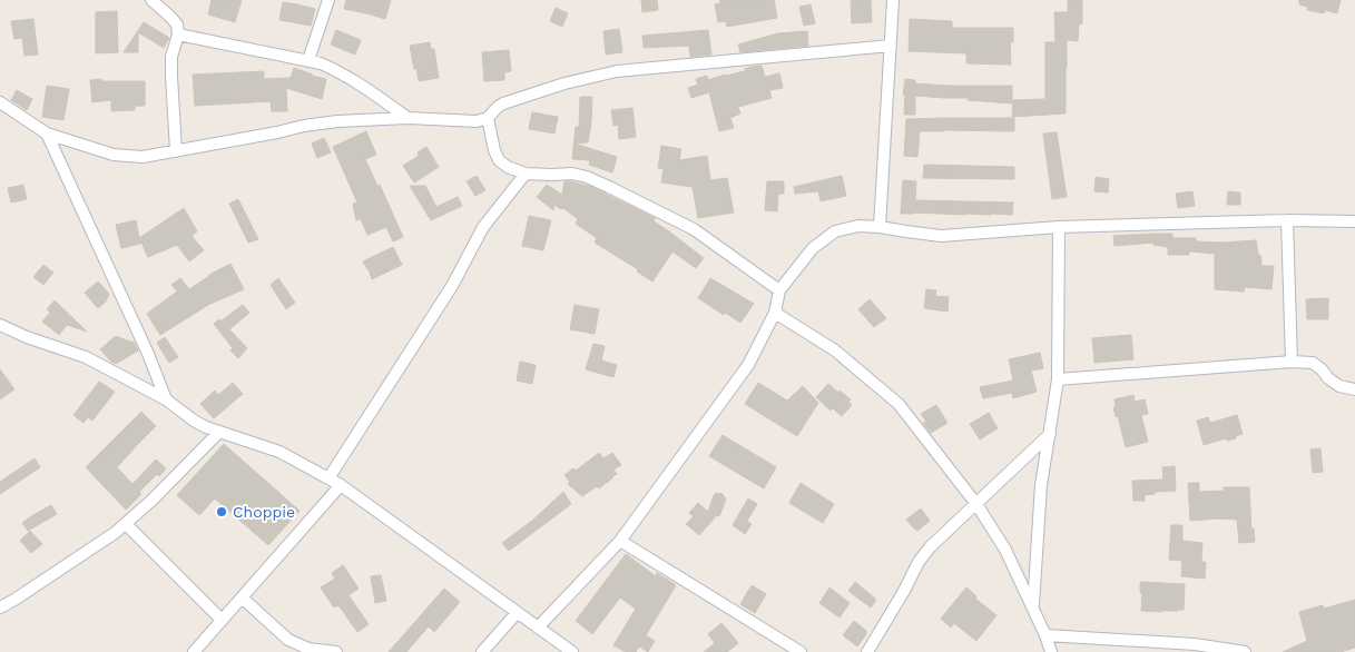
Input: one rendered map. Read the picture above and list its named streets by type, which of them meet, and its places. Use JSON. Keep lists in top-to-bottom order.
{
  "places": ["Choppie"]
}
